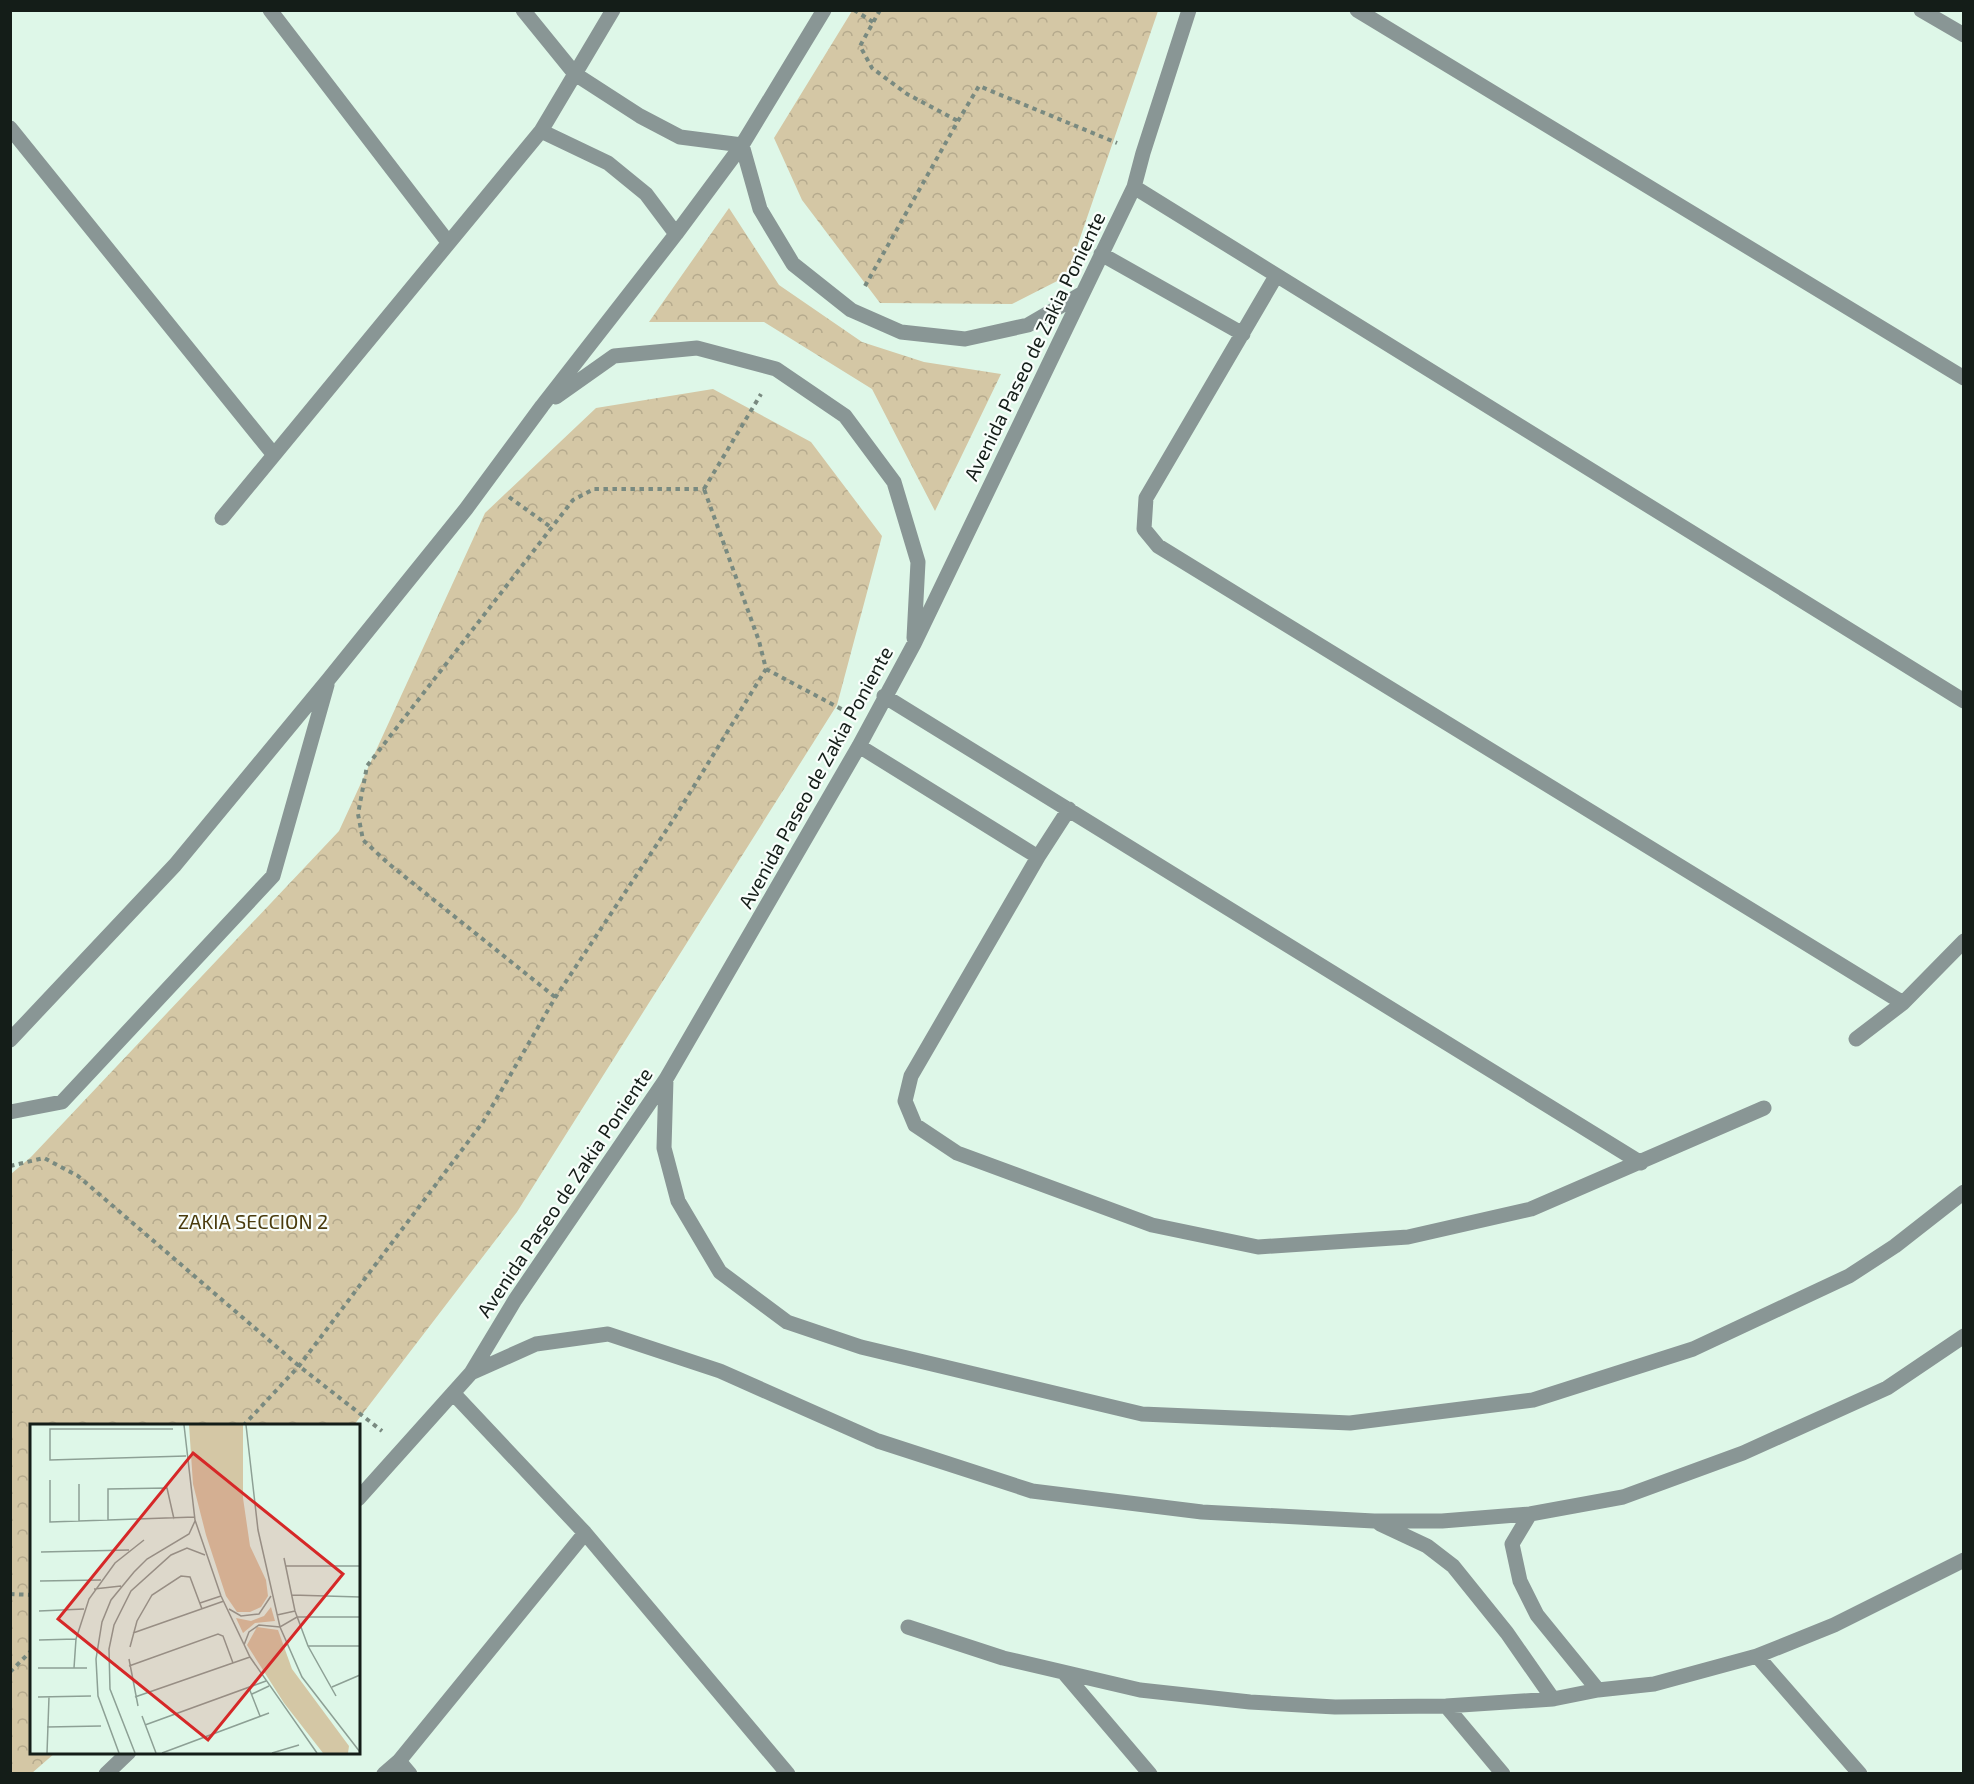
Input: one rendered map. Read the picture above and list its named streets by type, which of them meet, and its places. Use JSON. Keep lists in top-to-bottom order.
{
  "streets": {
    "street": ["Avenida Paseo de Zakia Poniente"]
  },
  "parks": ["ZAKIA SECCION 2"]
}
